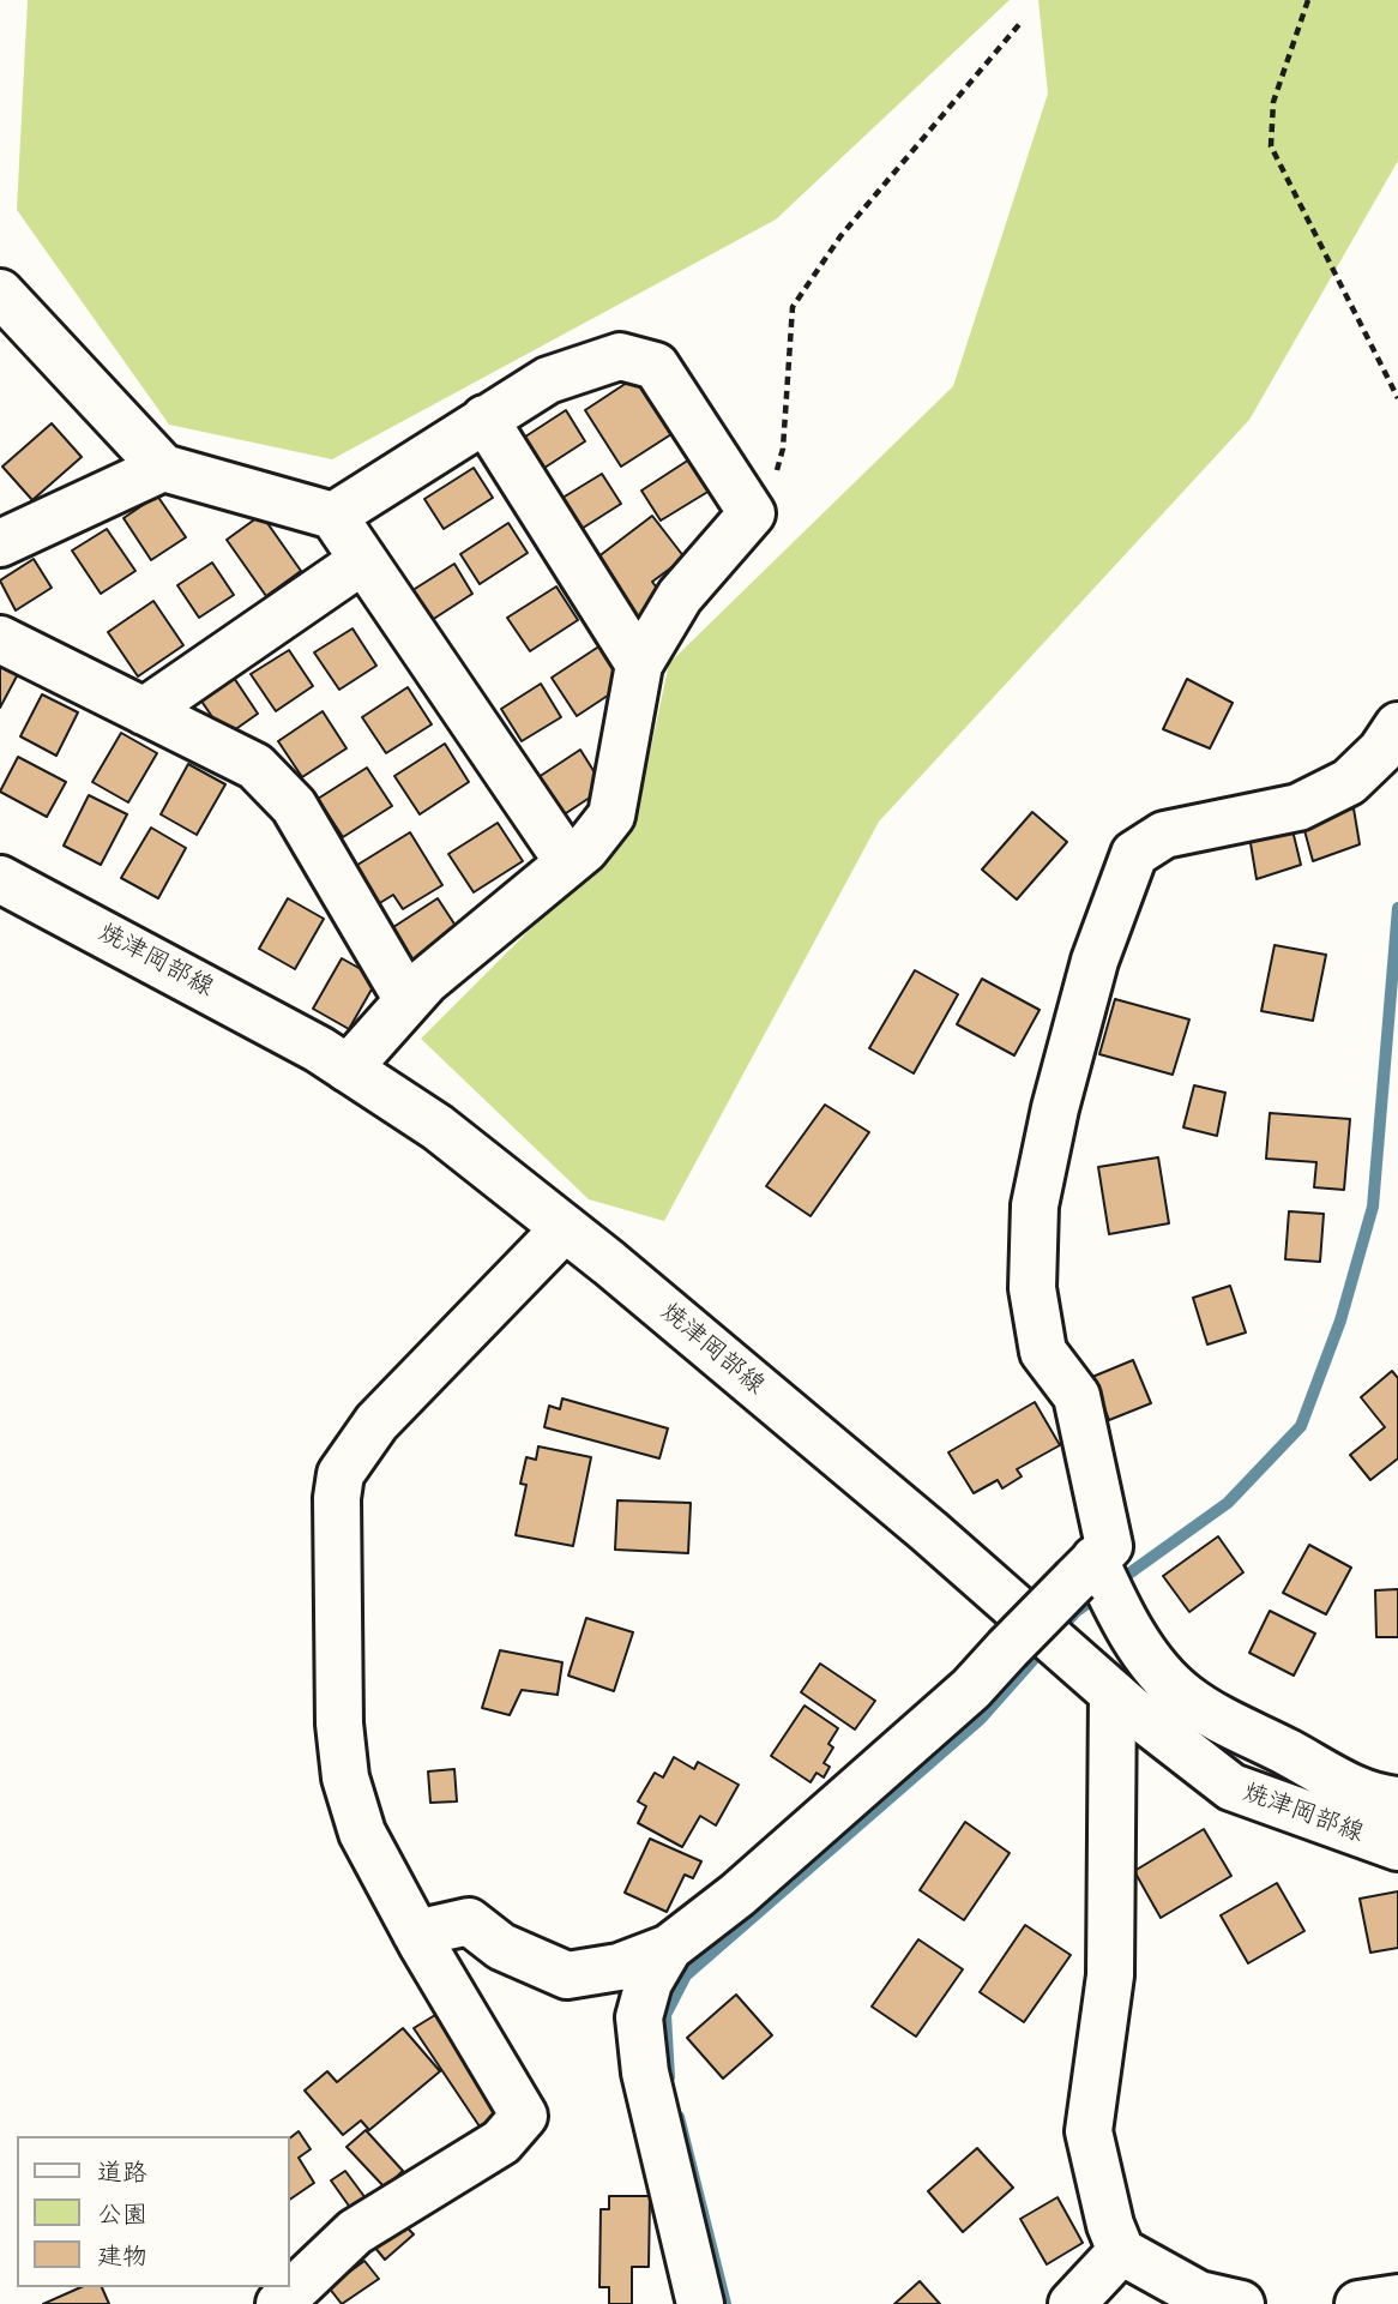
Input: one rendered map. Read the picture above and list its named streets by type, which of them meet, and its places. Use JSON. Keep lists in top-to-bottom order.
{
  "streets": {
    "street": ["焼津岡部線"]
  },
  "legend": ["道路", "公園", "建物"]
}
